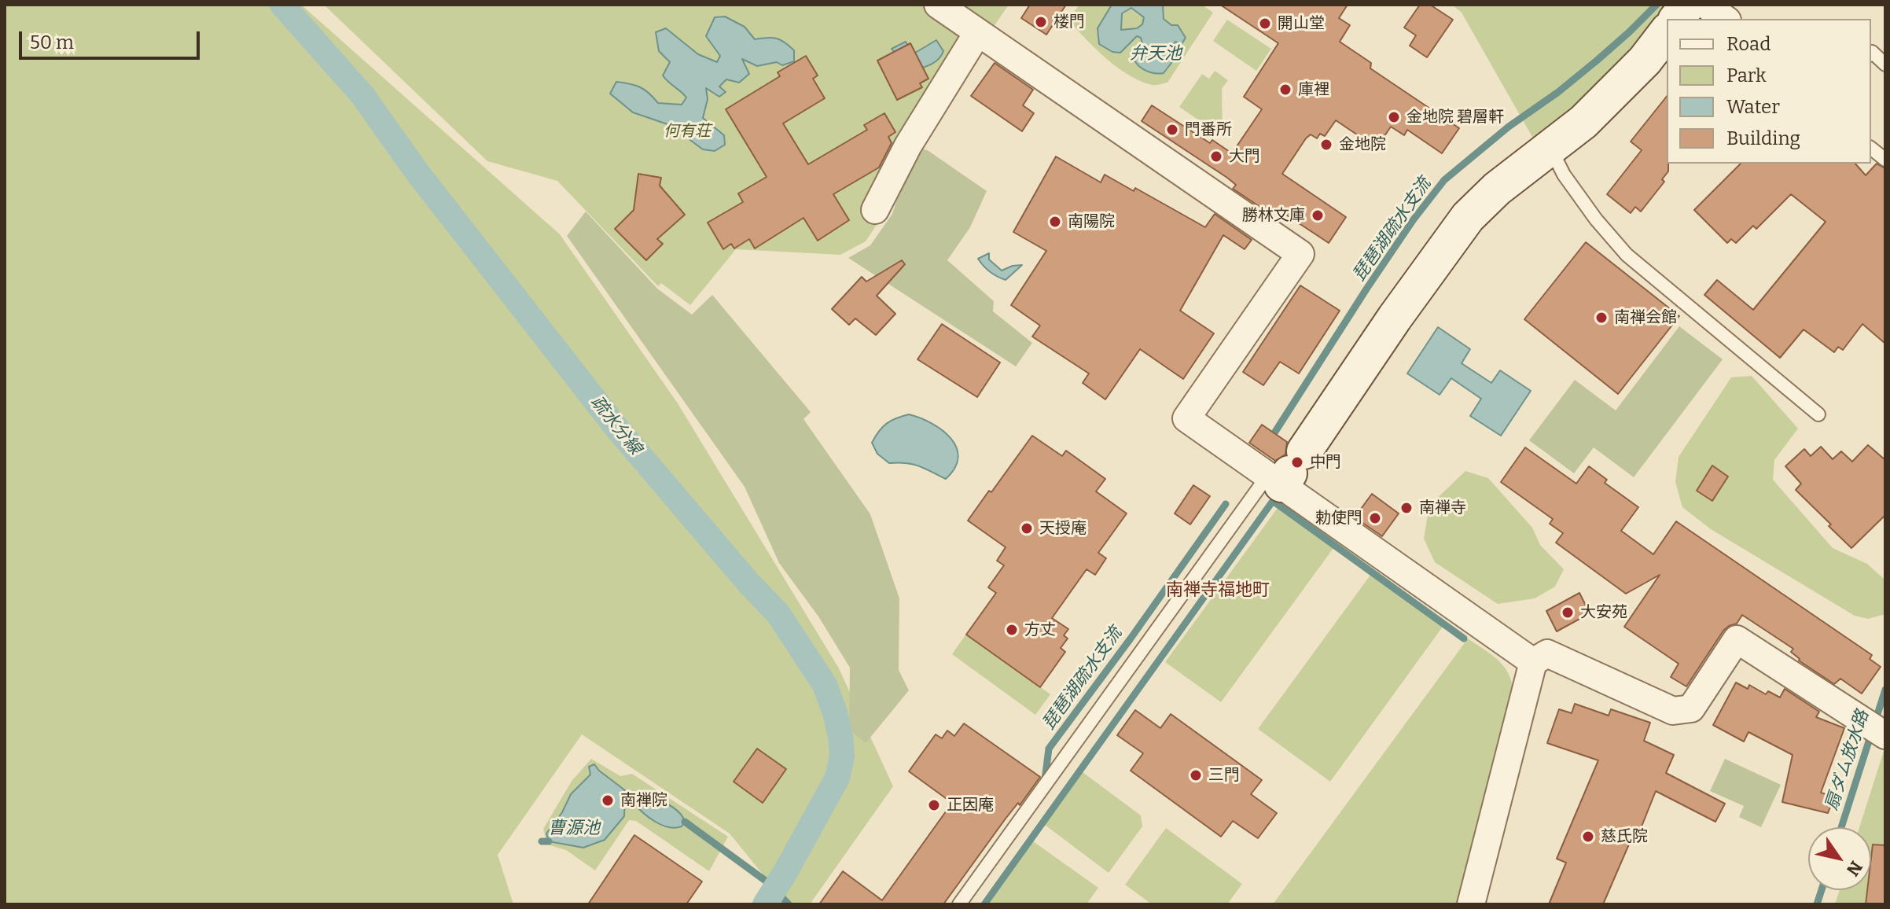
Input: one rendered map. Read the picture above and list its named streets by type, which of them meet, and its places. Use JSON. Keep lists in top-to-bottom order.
{
  "districts": ["南禅寺福地町"],
  "water": [
    "弁天池",
    "琵琶湖疏水支流",
    "疏水分線",
    "扇ダム放水路",
    "曹源池"
  ],
  "parks": ["何有荘"],
  "places": [
    "楼門",
    "開山堂",
    "庫裡",
    "金地院 碧層軒",
    "門番所",
    "金地院",
    "大門",
    "勝林文庫",
    "南陽院",
    "南禅会館",
    "中門",
    "南禅寺",
    "勅使門",
    "天授庵",
    "大安苑",
    "方丈",
    "三門",
    "南禅院",
    "正因庵",
    "慈氏院"
  ],
  "legend": [
    "Road",
    "Park",
    "Water",
    "Building"
  ],
  "scale_bar": "50 m",
  "north": "bottom right"
}
